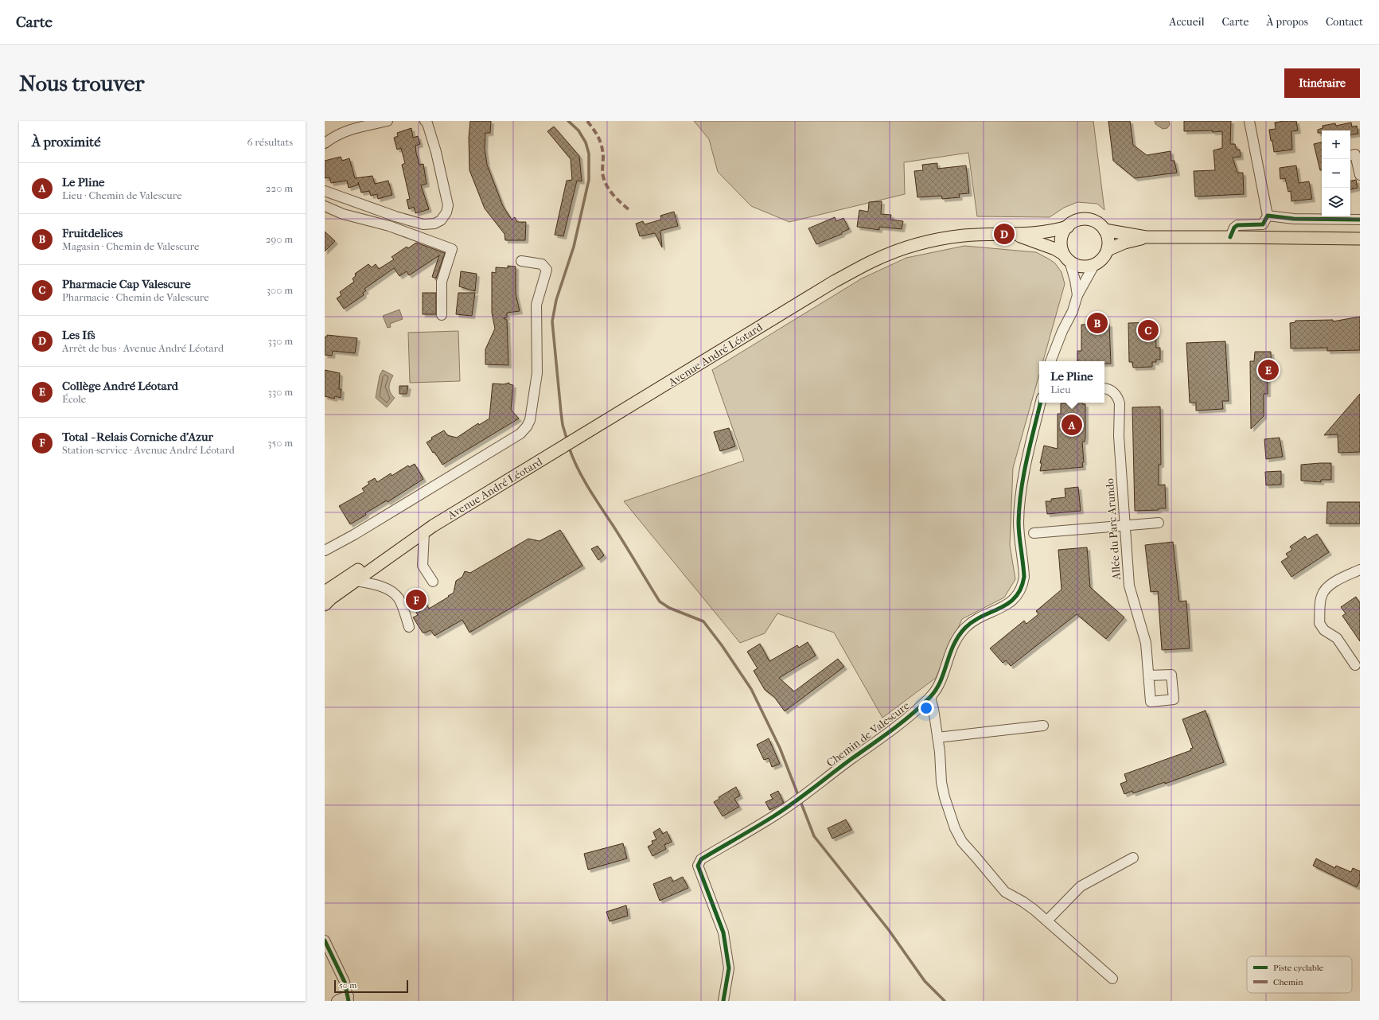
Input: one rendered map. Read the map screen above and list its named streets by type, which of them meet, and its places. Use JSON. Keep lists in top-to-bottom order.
{
  "streets": {
    "main road": ["Avenue André Léotard"],
    "street": ["Allée du Parc Arundo", "Chemin de Valescure"]
  },
  "legend": ["Piste cyclable", "Chemin"],
  "scale_bar": "50 m",
  "page": {
    "header": "Carte",
    "nav": [
      "Accueil",
      "Carte",
      "À propos",
      "Contact"
    ],
    "buttons": "Itinéraire",
    "title": "Nous trouver",
    "heading": ["À proximité", "6 résultats"],
    "map_buttons": ["+", "−"],
    "list": [
      {
        "mark": "A",
        "name": "Le Pline",
        "note": "Lieu · Chemin de Valescure",
        "value": "220 m"
      },
      {
        "mark": "B",
        "name": "Fruitdelices",
        "note": "Magasin · Chemin de Valescure",
        "value": "290 m"
      },
      {
        "mark": "C",
        "name": "Pharmacie Cap Valescure",
        "note": "Pharmacie · Chemin de Valescure",
        "value": "300 m"
      },
      {
        "mark": "D",
        "name": "Les Ifs",
        "note": "Arrêt de bus · Avenue André Léotard",
        "value": "330 m"
      },
      {
        "mark": "E",
        "name": "Collège André Léotard",
        "note": "École",
        "value": "330 m"
      },
      {
        "mark": "F",
        "name": "Total - Relais Corniche d'Azur",
        "note": "Station-service · Avenue André Léotard",
        "value": "350 m"
      }
    ],
    "pins": [
      "D",
      "B",
      "C",
      "E",
      "A",
      "F"
    ],
    "popup": ["Le Pline", "Lieu"],
    "scale": "50 m"
  }
}
